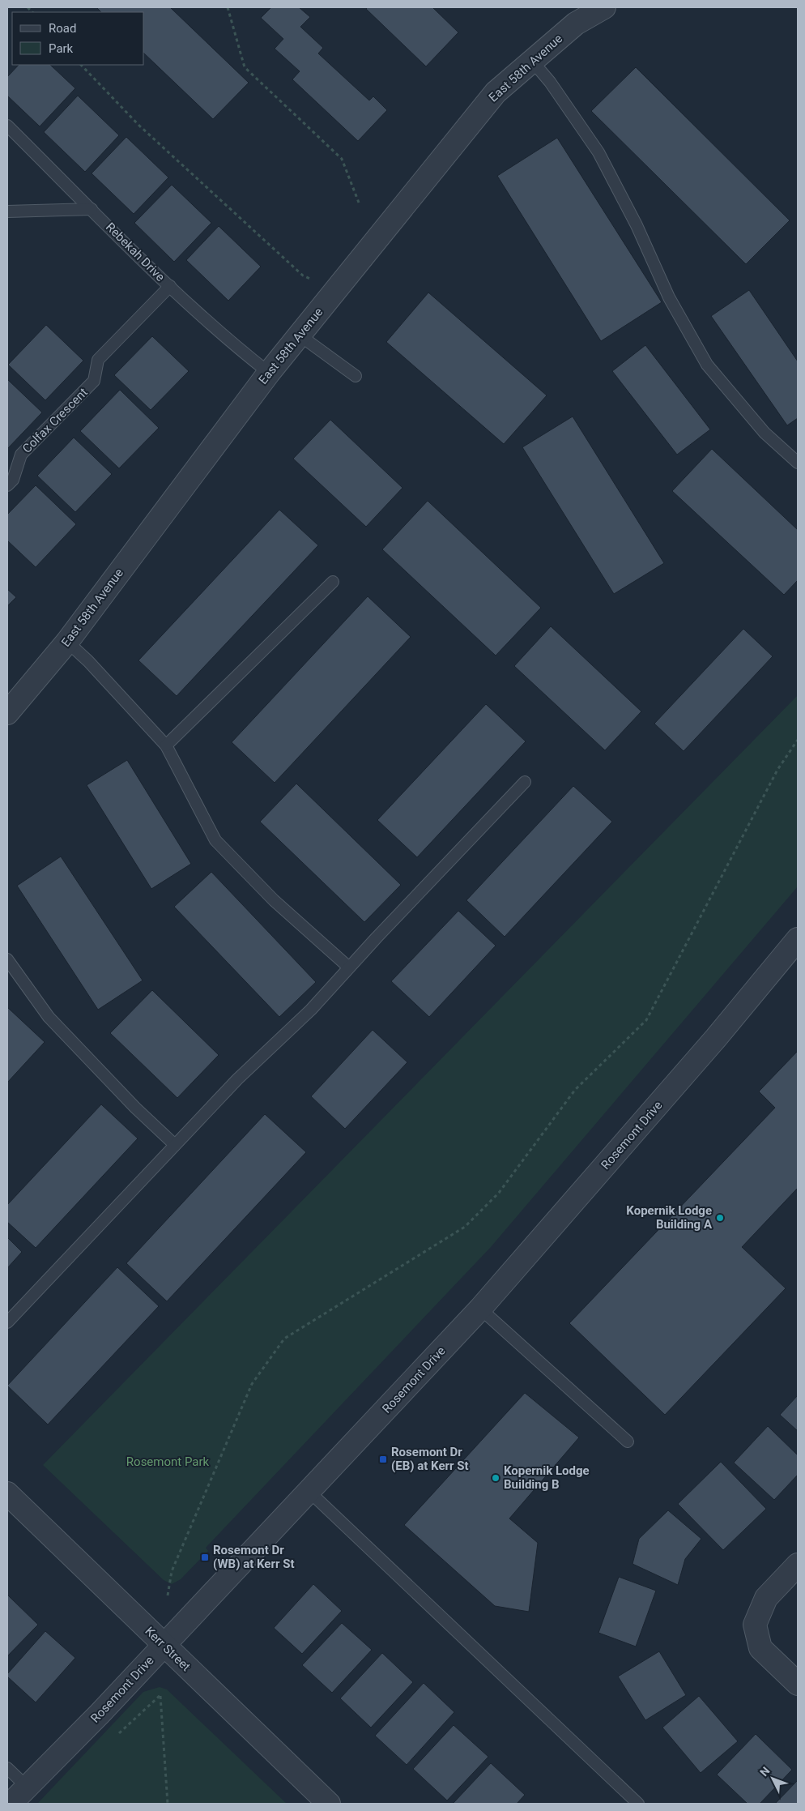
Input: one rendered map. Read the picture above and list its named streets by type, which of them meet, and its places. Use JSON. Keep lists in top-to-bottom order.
{
  "streets": {
    "street": ["East 58th Avenue", "Rosemont Drive", "Kerr Street"],
    "lane": ["Rebekah Drive", "Colfax Crescent"]
  },
  "crossings": [
    ["East 58th Avenue", "Rebekah Drive"],
    ["Rebekah Drive", "Colfax Crescent"],
    ["Rosemont Drive", "Kerr Street"]
  ],
  "parks": ["Rosemont Park"],
  "places": {
    "other": ["Kopernik Lodge Building A", "Kopernik Lodge Building B"],
    "transit": ["Rosemont Dr (EB) at Kerr St", "Rosemont Dr (WB) at Kerr St"]
  },
  "legend": ["Road", "Park"],
  "north": "top left"
}
